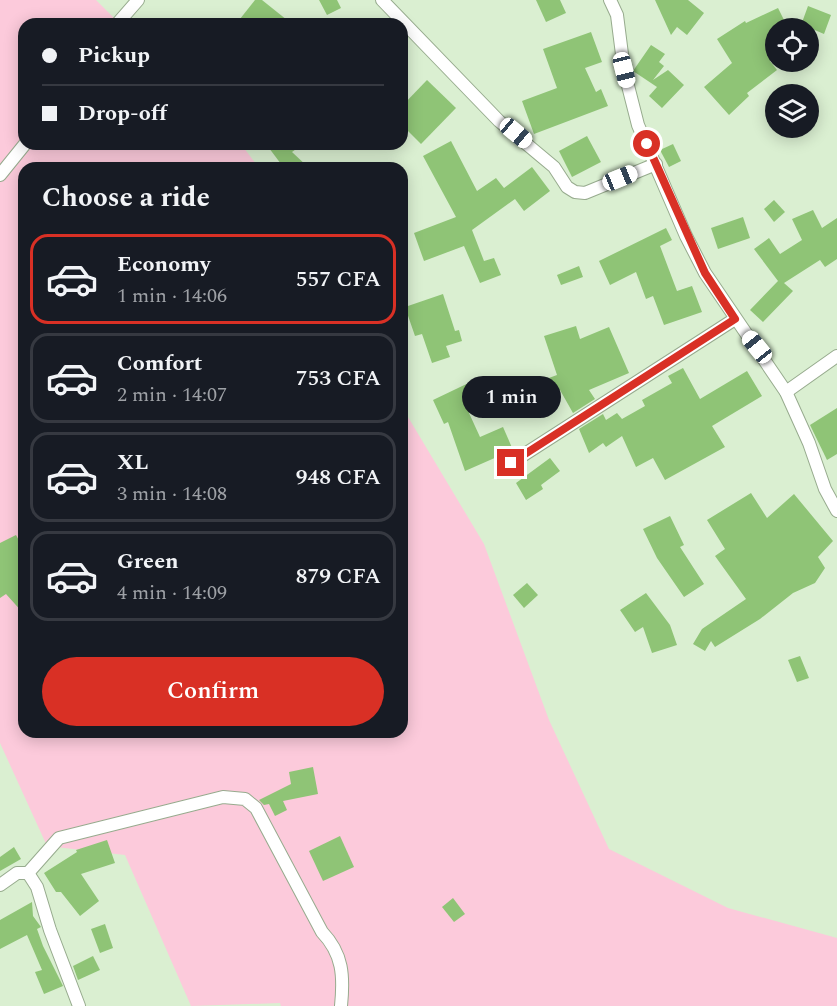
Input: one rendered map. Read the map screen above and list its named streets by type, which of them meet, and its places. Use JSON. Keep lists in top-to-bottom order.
{
  "page": {
    "banner": ["Pickup", "Drop-off"],
    "heading": "Choose a ride",
    "list": [
      {
        "name": "Economy",
        "note": "1 min · 14:06",
        "value": "557 CFA"
      },
      {
        "name": "Comfort",
        "note": "2 min · 14:07",
        "value": "753 CFA"
      },
      {
        "name": "XL",
        "note": "3 min · 14:08",
        "value": "948 CFA"
      },
      {
        "name": "Green",
        "note": "4 min · 14:09",
        "value": "879 CFA"
      }
    ],
    "bubble": "1 min",
    "buttons": "Confirm"
  }
}
